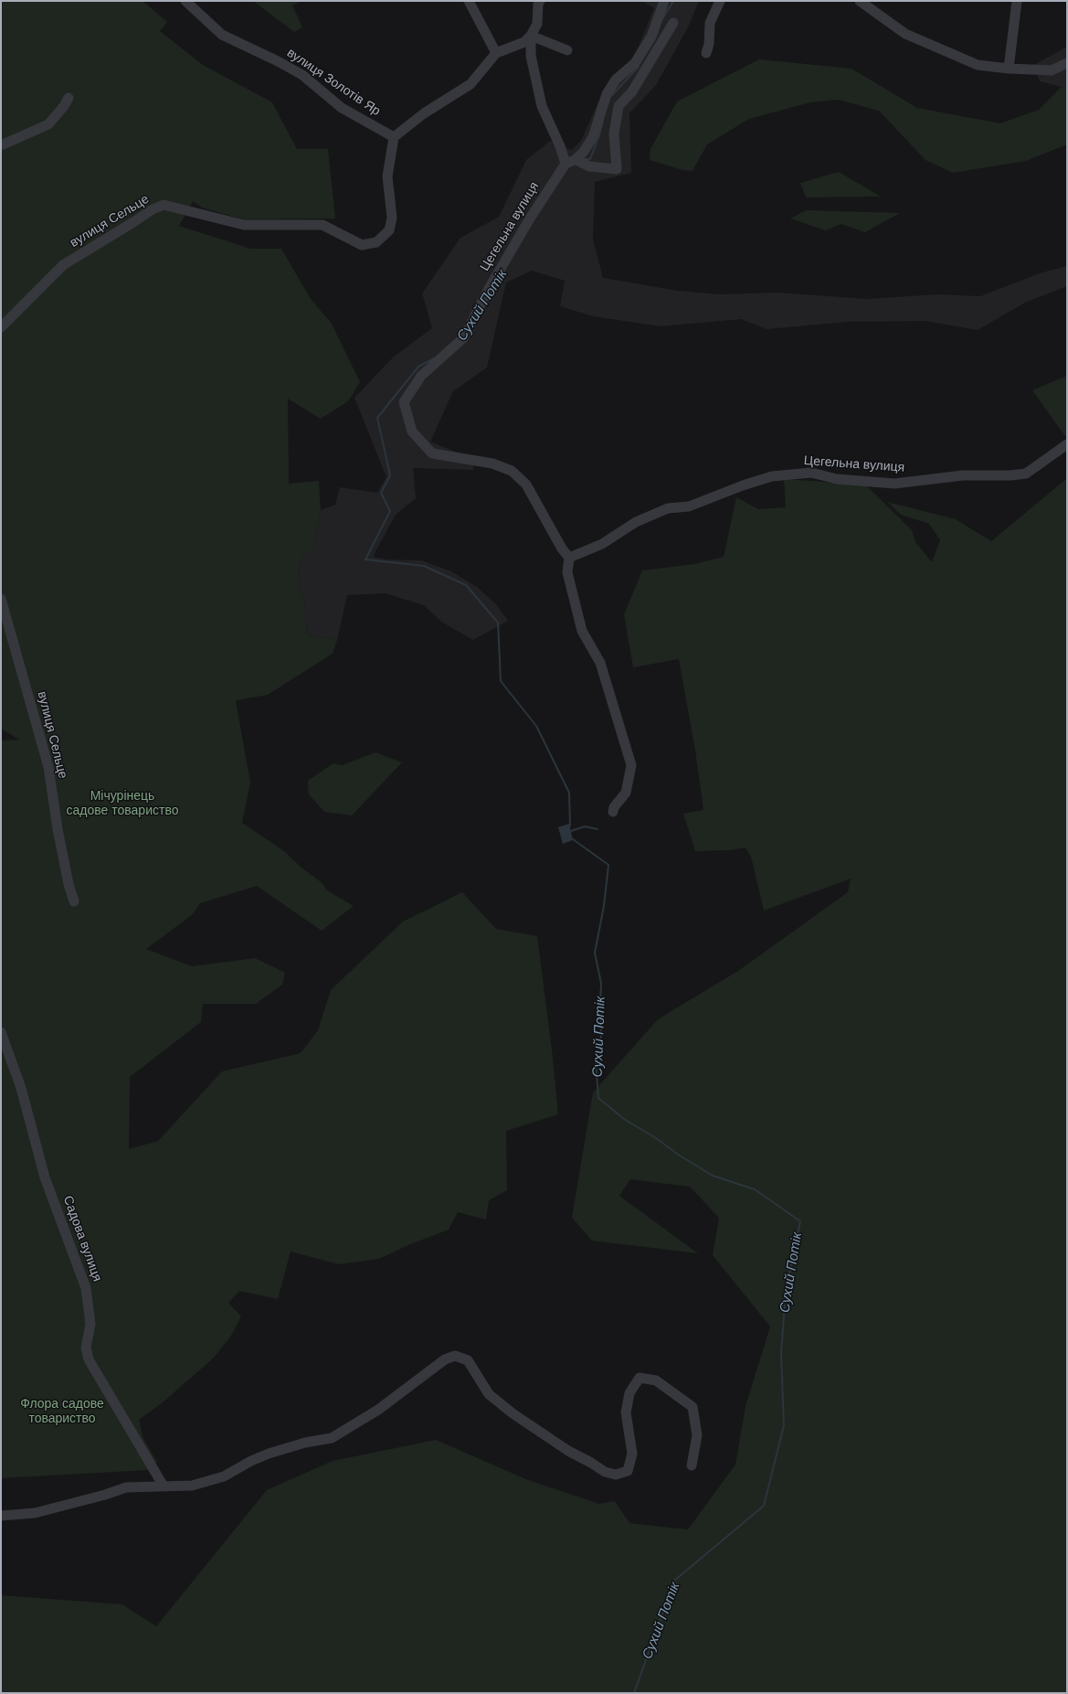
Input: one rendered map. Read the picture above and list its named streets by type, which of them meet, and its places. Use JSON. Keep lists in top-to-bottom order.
{
  "streets": {
    "street": [
      "вулиця Золотів Яр",
      "вулиця Сельце",
      "Цегельна вулиця",
      "Садова вулиця"
    ]
  },
  "crossings": [
    ["вулиця Золотів Яр", "вулиця Сельце"]
  ],
  "water": ["Сухий Потік"],
  "parks": ["Мічурінець садове товариство", "Флора садове товариство"]
}
